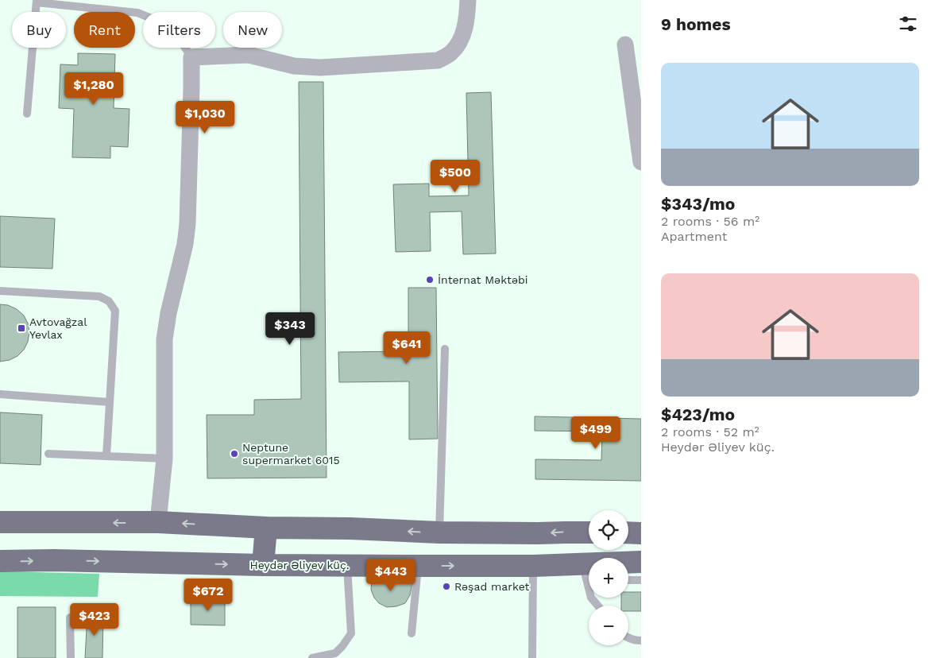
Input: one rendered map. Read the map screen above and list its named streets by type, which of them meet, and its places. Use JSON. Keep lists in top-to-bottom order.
{
  "streets": {
    "main road": ["Heydər Əliyev küç."]
  },
  "places": {
    "other": ["İnternat Məktəbi", "Neptune supermarket 6015", "Rəşad market"],
    "transit": ["Avtovağzal Yevlax"]
  },
  "page": {
    "heading": "9 homes",
    "chip": [
      "Buy",
      "Rent",
      "Filters",
      "New"
    ],
    "list": [
      {
        "name": "$343/mo",
        "note": "2 rooms · 56 m² · Apartment"
      },
      {
        "name": "$423/mo",
        "note": "2 rooms · 52 m² · Heydər Əliyev küç."
      }
    ],
    "price": [
      "$1,280",
      "$1,030",
      "$500",
      "$343",
      "$641",
      "$499",
      "$443",
      "$672",
      "$423"
    ],
    "map_buttons": ["+", "−"]
  }
}
